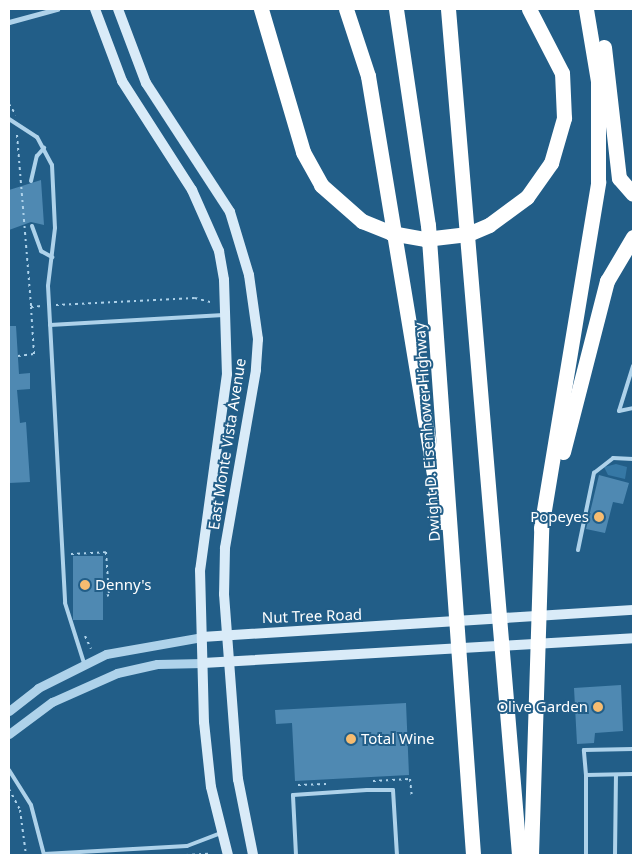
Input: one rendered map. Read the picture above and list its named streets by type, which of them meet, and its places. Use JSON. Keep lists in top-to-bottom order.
{
  "streets": {
    "highway": ["Dwight D. Eisenhower Highway"],
    "main road": ["East Monte Vista Avenue", "Nut Tree Road"]
  },
  "crossings": [
    ["East Monte Vista Avenue", "Nut Tree Road"]
  ],
  "places": [
    "Popeyes",
    "Denny's",
    "Olive Garden",
    "Total Wine"
  ]
}
